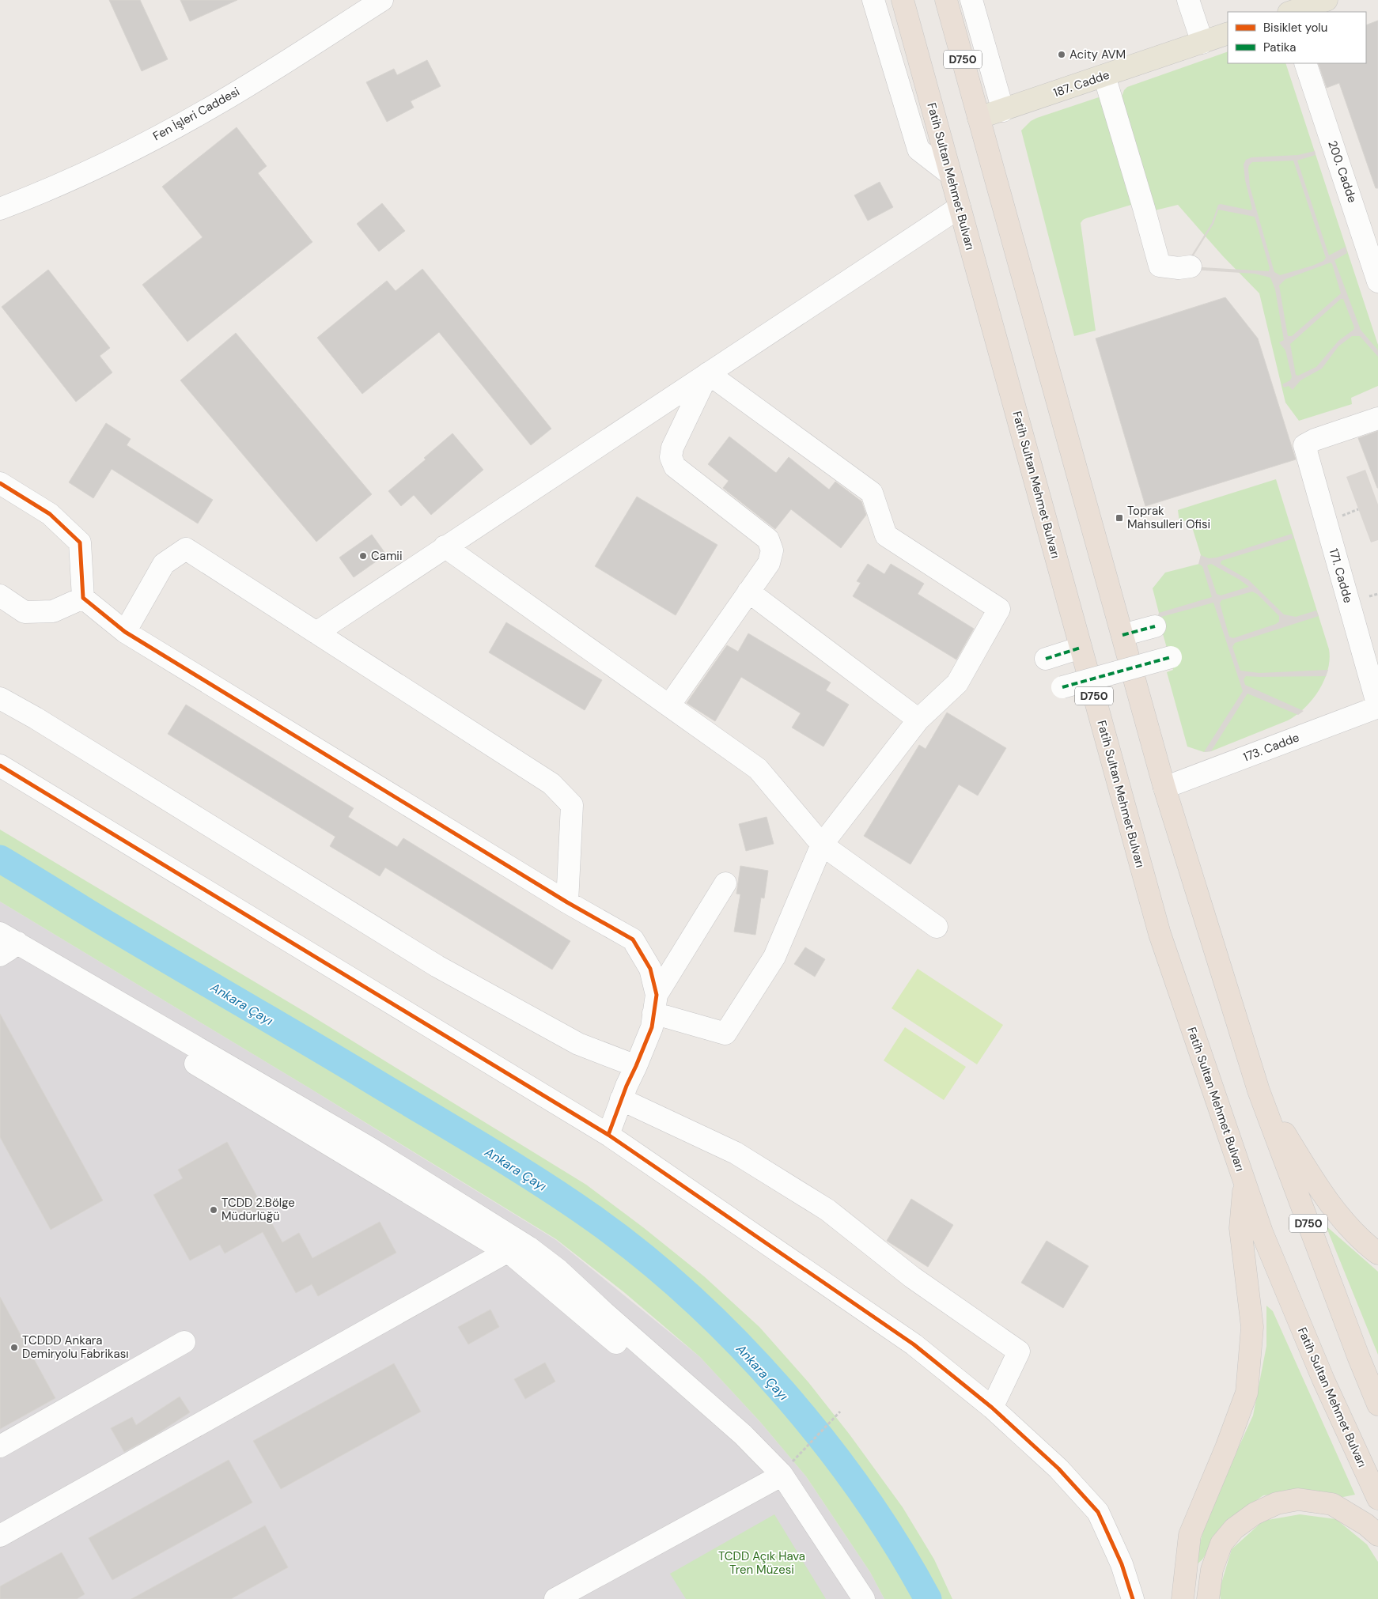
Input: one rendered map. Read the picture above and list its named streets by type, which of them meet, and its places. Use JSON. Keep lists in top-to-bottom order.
{
  "streets": {
    "highway": ["D750", "Fatih Sultan Mehmet Bulvarı"],
    "main road": ["187. Cadde"],
    "street": [
      "Fen İşleri Caddesi",
      "200. Cadde",
      "171. Cadde",
      "173. Cadde"
    ]
  },
  "crossings": [
    ["D750", "187. Cadde"],
    ["D750", "173. Cadde"],
    ["171. Cadde", "173. Cadde"]
  ],
  "water": ["Ankara Çayı"],
  "parks": ["TCDD Açık Hava Tren Müzesi"],
  "places": {
    "other": [
      "Acity AVM",
      "Camii",
      "TCDD 2.Bölge Müdürlüğü",
      "TCDDD Ankara Demiryolu Fabrikası"
    ],
    "transit": ["Toprak Mahsulleri Ofisi"]
  },
  "legend": ["Bisiklet yolu", "Patika"]
}
